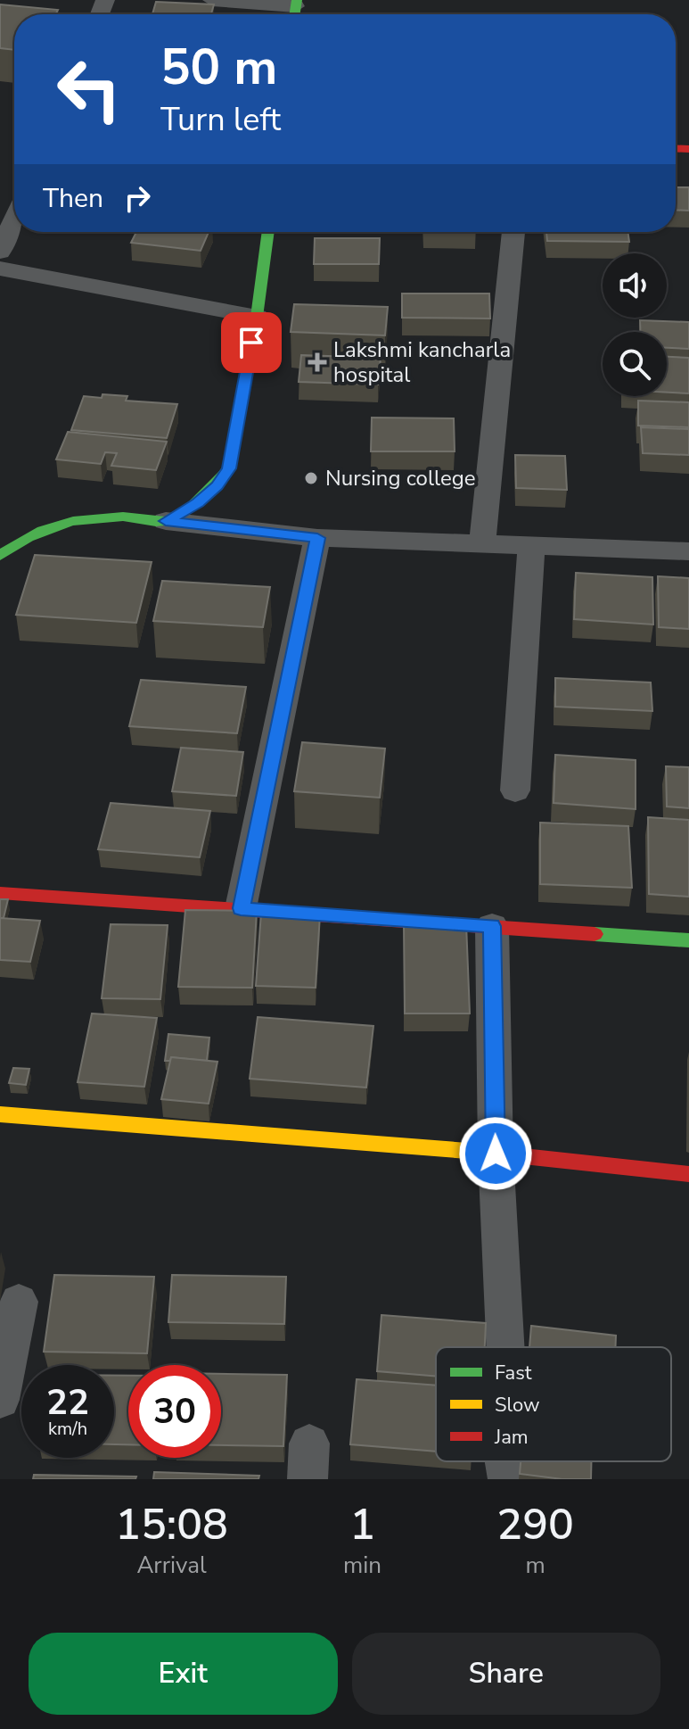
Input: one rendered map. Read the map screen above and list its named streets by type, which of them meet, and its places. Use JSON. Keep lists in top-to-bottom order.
{
  "places": {
    "health": ["Lakshmi kancharla hospital"],
    "other": ["Nursing college"]
  },
  "legend": ["Fast", "Slow", "Jam"],
  "page": {
    "turn": ["50 m", "Turn left"],
    "then": "Then",
    "speed": "22 km/h",
    "limit": "30",
    "eta": [
      "15:08",
      "Arrival",
      "1",
      "min",
      "290",
      "m"
    ],
    "buttons": ["Exit", "Share"]
  }
}
